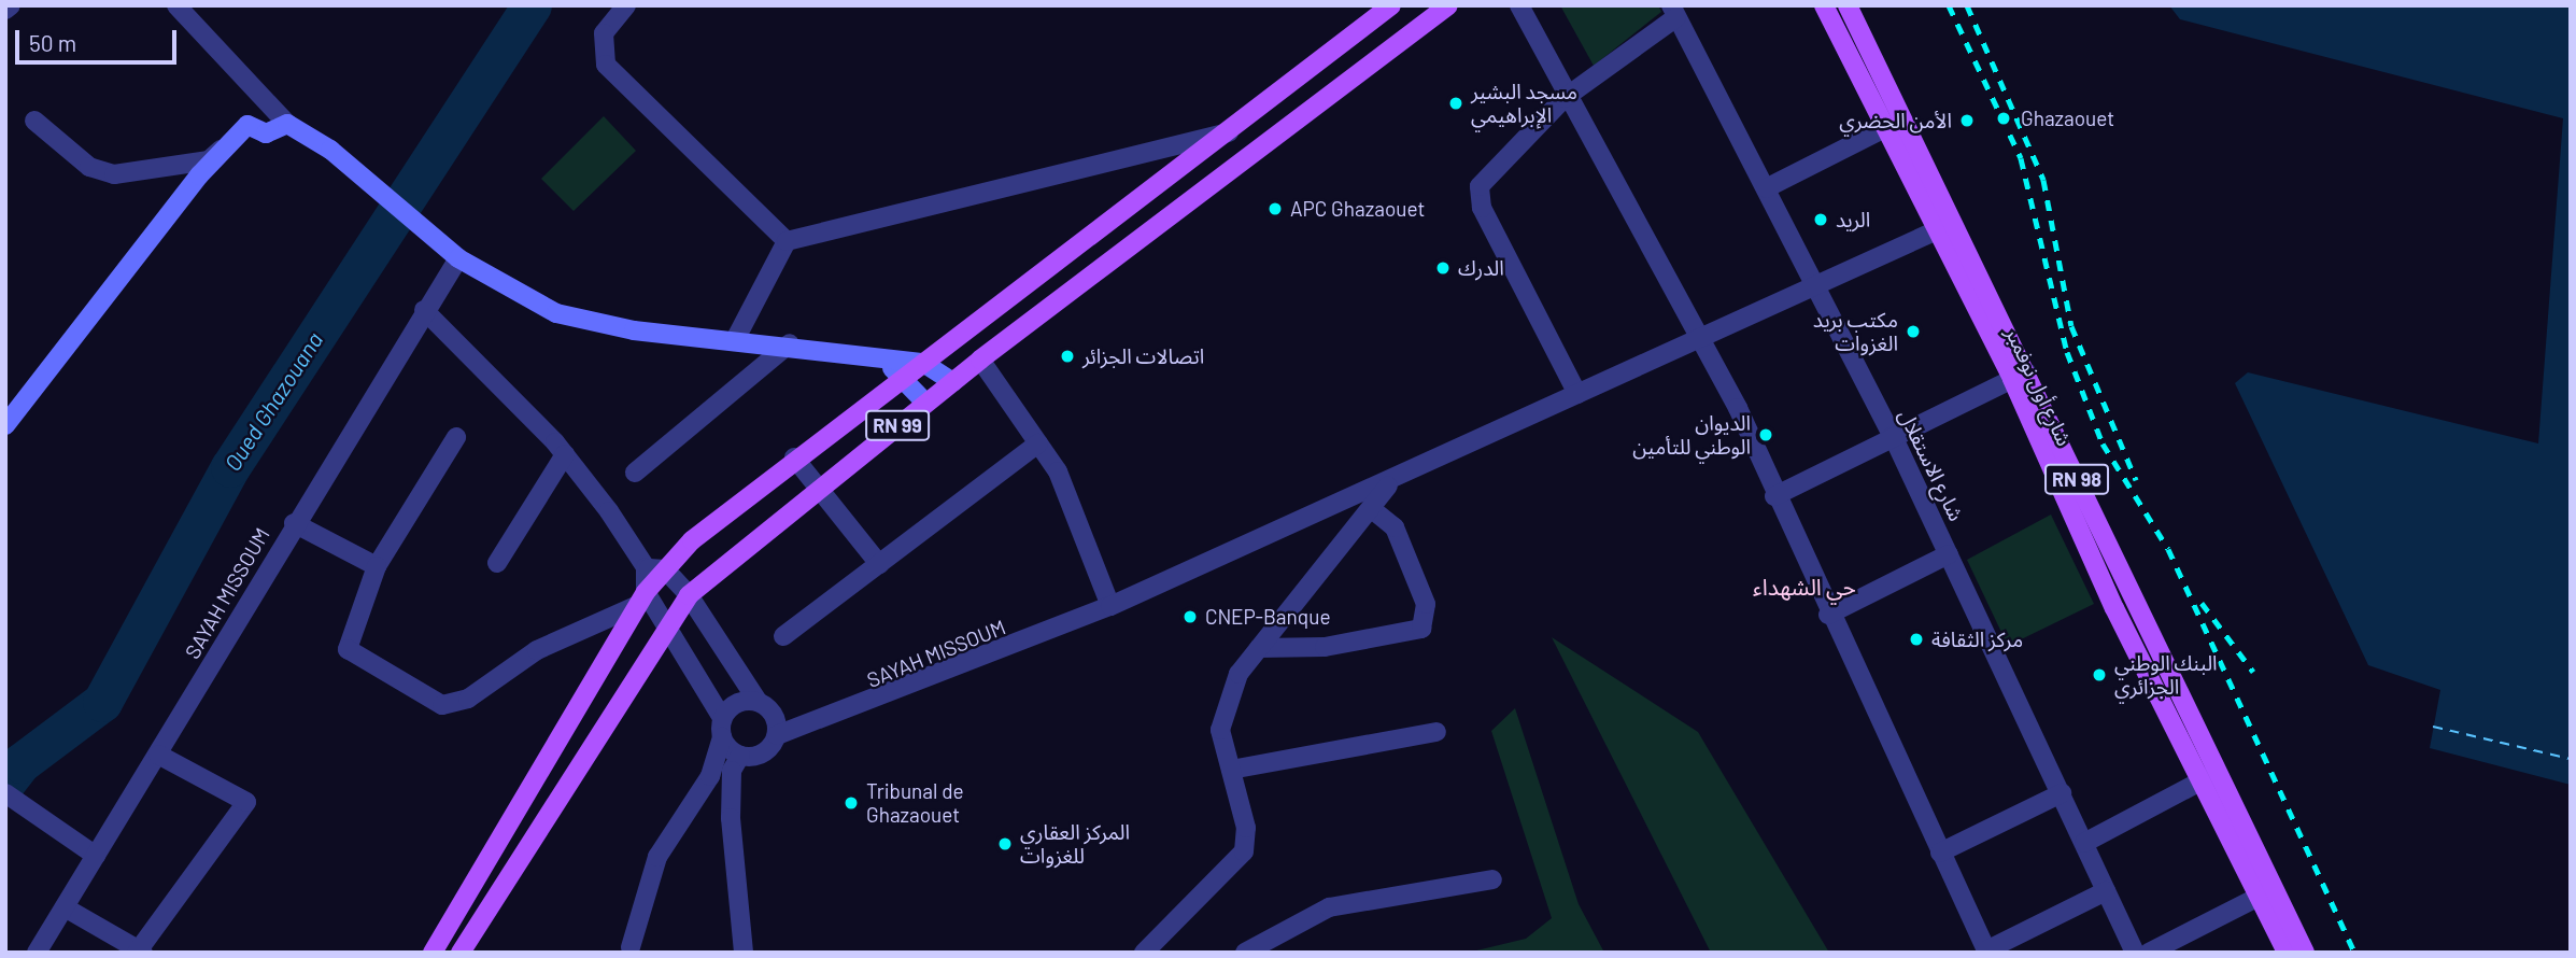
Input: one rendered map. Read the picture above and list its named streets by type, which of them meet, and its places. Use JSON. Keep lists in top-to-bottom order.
{
  "streets": {
    "main road": ["شارع أول نوفمبر", "RN 99", "RN 98"],
    "street": ["شارع الاستقلال", "SAYAH MISSOUM"]
  },
  "crossings": [
    ["شارع أول نوفمبر", "SAYAH MISSOUM"],
    ["شارع الاستقلال", "SAYAH MISSOUM"]
  ],
  "districts": ["حي الشهداء"],
  "water": ["Oued Ghazouana"],
  "places": [
    "مسجد البشير الإبراهيمي",
    "Ghazaouet",
    "الأمن الحضري",
    "APC Ghazaouet",
    "الريد",
    "الدرك",
    "مكتب بريد الغزوات",
    "اتصالات الجزائر",
    "الديوان الوطني للتأمين",
    "CNEP-Banque",
    "مركز الثقافة",
    "البنك الوطني الجزائري",
    "Tribunal de Ghazaouet",
    "المركز العقاري للغزوات"
  ],
  "scale_bar": "50 m"
}
